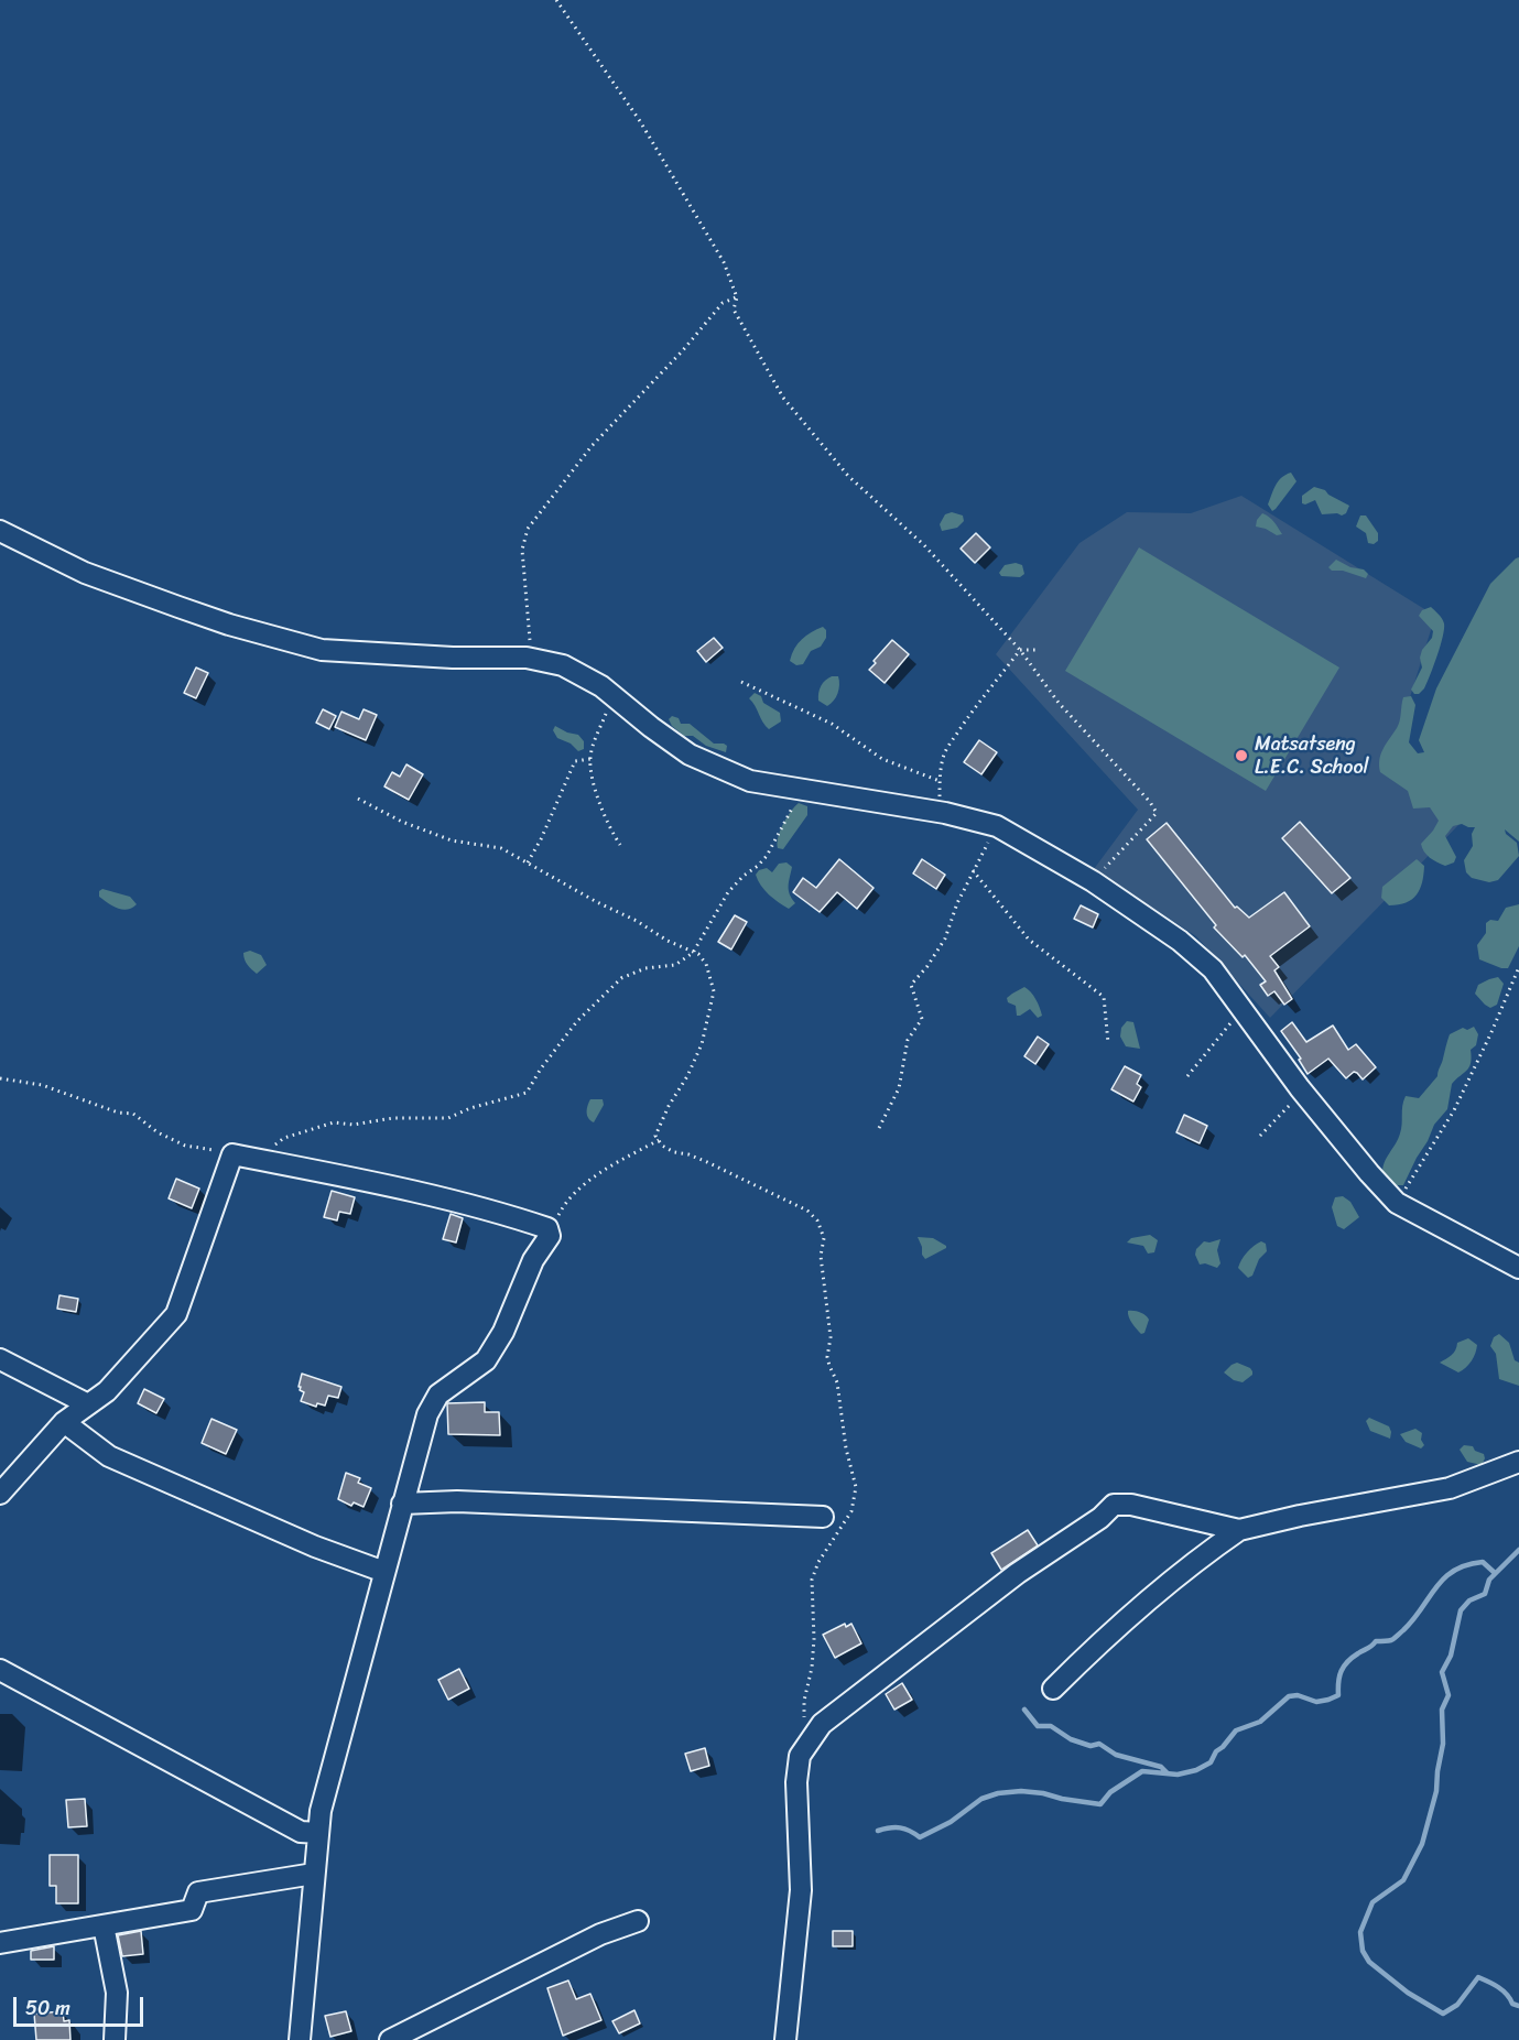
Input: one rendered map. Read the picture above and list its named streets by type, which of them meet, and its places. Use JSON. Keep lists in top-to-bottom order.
{
  "places": ["Matsatseng L.E.C. School"],
  "scale_bar": "50 m"
}
